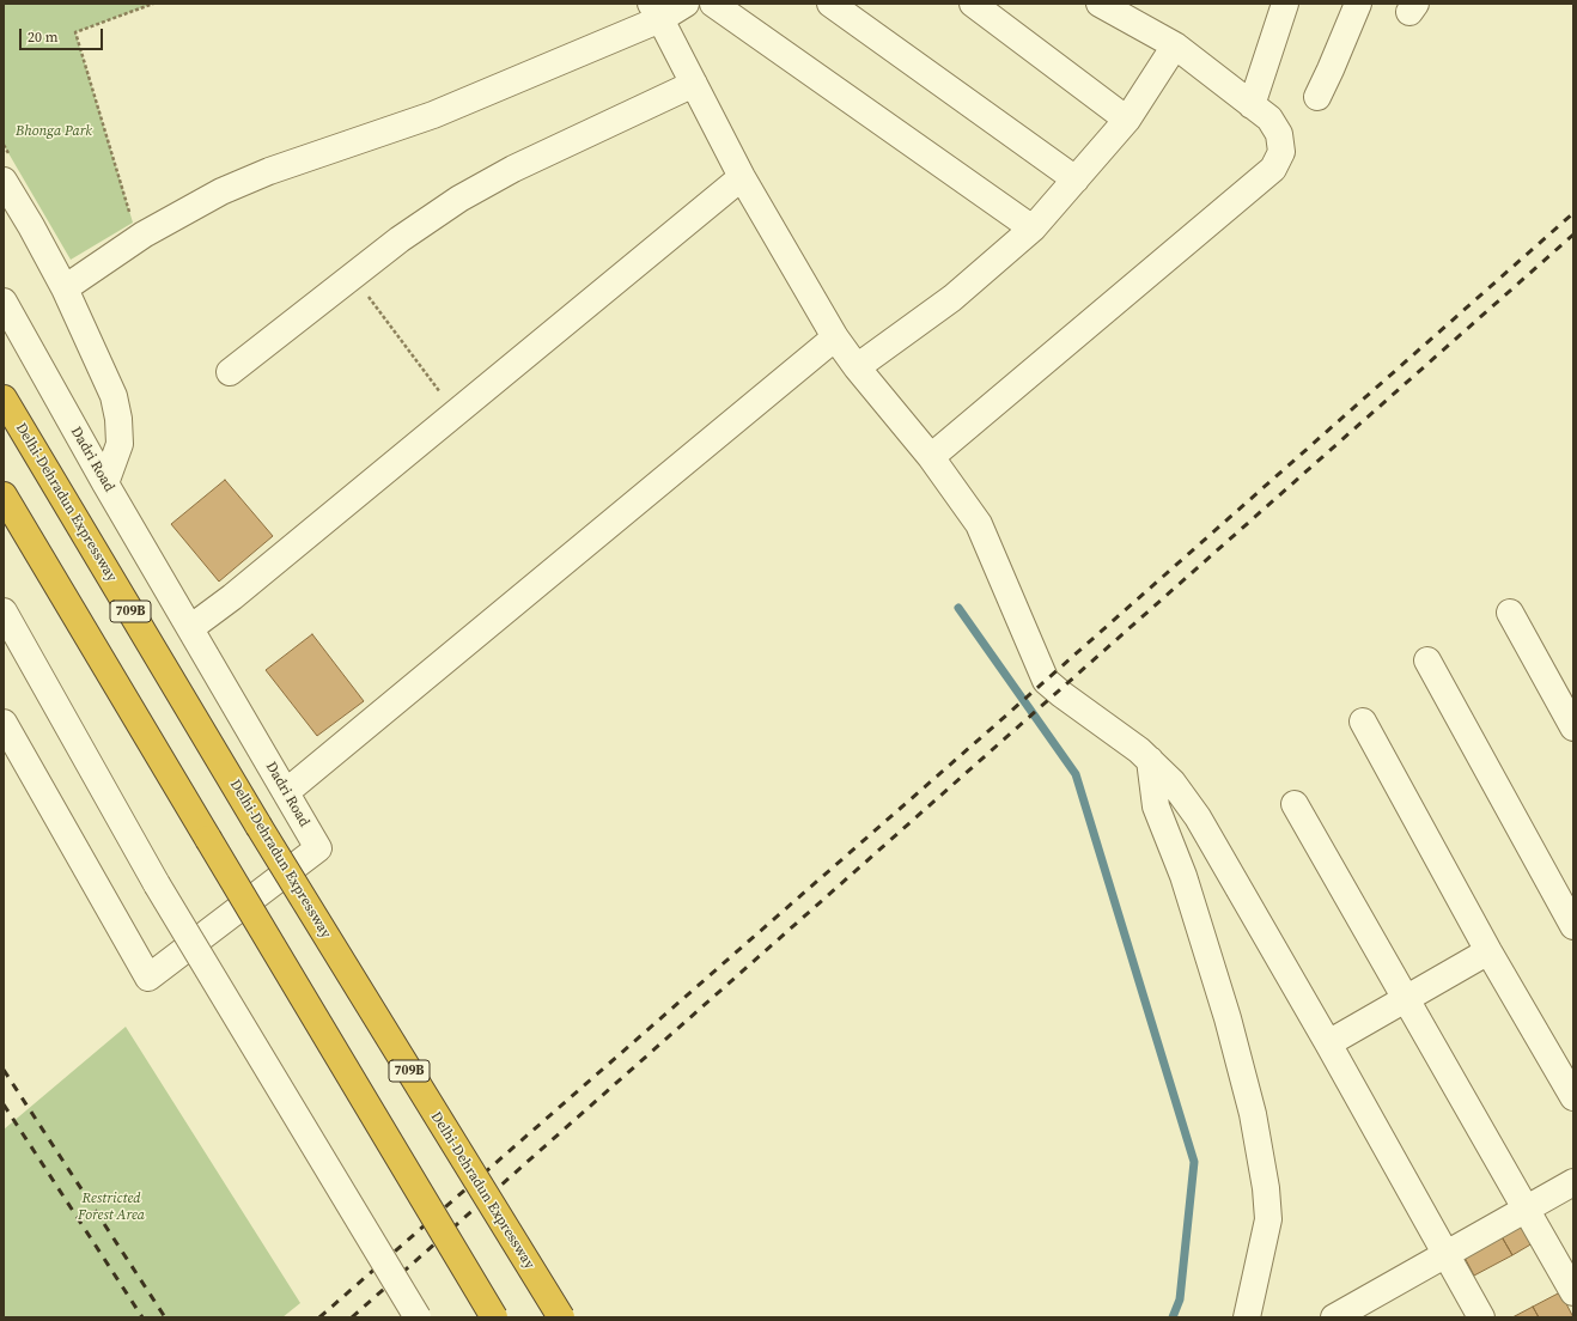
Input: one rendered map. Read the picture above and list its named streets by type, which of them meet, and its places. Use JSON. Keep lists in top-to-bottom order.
{
  "streets": {
    "highway": ["Delhi-Dehradun Expressway", "709B"],
    "street": ["Dadri Road"]
  },
  "parks": ["Bhonga Park", "Restricted Forest Area"],
  "scale_bar": "20 m"
}
